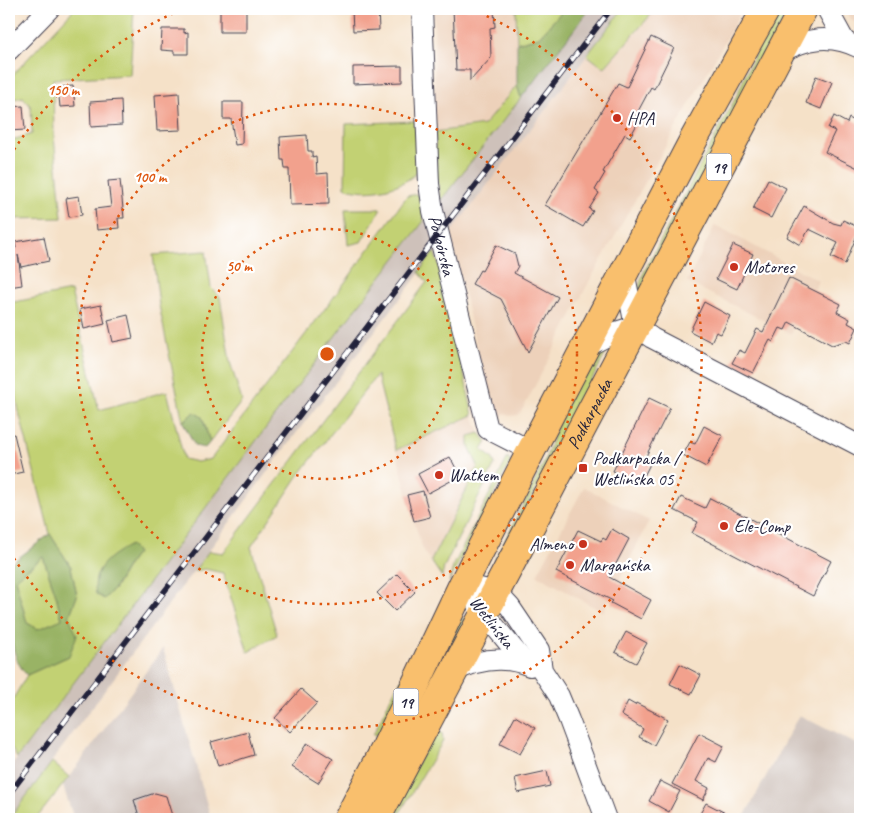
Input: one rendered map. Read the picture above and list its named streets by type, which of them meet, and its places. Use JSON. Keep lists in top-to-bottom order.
{
  "streets": {
    "main road": ["19", "Podkarpacka"],
    "street": ["Podgórska", "Wetlińska"]
  },
  "crossings": [
    ["Podgórska", "Podkarpacka"],
    ["Podkarpacka", "Wetlińska"]
  ],
  "places": {
    "other": [
      "HPA",
      "Motores",
      "Watkem",
      "Ele-Comp",
      "Almeno",
      "Margańska"
    ],
    "transit": ["Podkarpacka / Wetlińska 05"]
  },
  "rings": ["150 m", "100 m", "50 m"]
}
